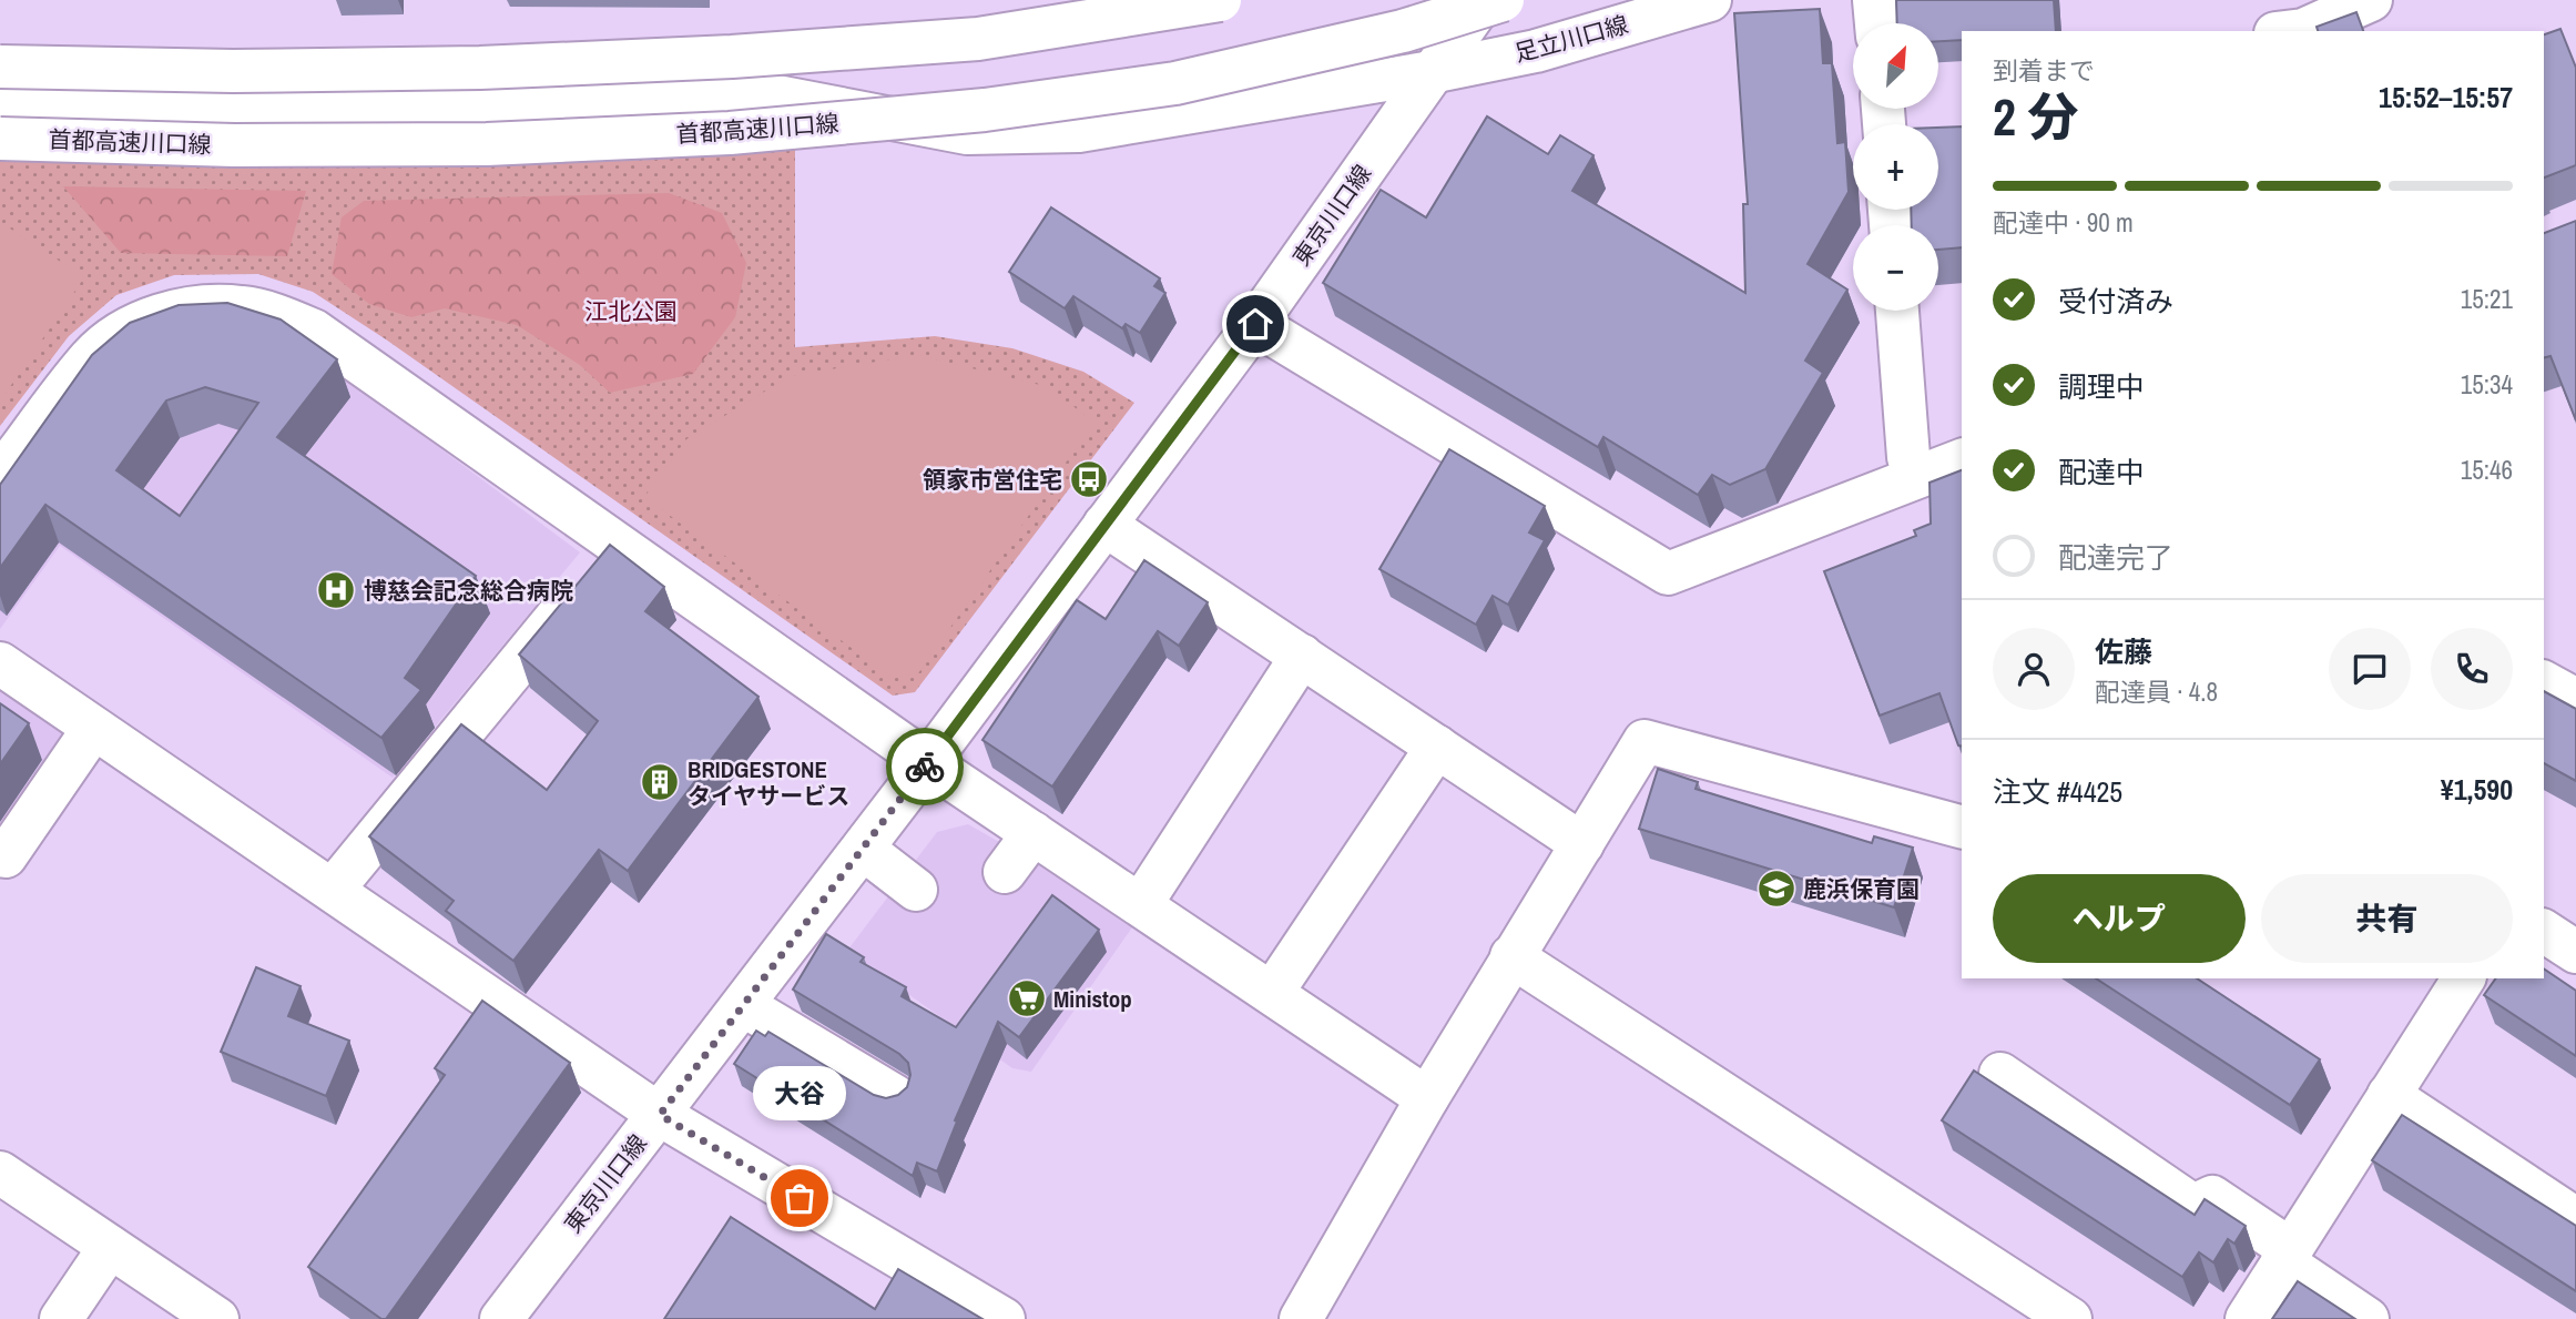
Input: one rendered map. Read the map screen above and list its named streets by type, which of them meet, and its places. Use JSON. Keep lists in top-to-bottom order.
{
  "streets": {
    "main road": ["足立川口線", "首都高速川口線", "東京川口線"]
  },
  "crossings": [
    ["足立川口線", "東京川口線"]
  ],
  "parks": ["江北公園"],
  "places": {
    "bus stop": ["領家市営住宅"],
    "hospital": ["博慈会記念総合病院"],
    "building": ["BRIDGESTONE タイヤサービス"],
    "school or university": ["鹿浜保育園"],
    "supermarket": ["Ministop"],
    "other": ["大谷"]
  },
  "north": "top right",
  "page": {
    "map_buttons": ["+", "−"],
    "heading": ["2 分", "到着まで", "15:52–15:57"],
    "panel": [
      "佐藤",
      "配達員 · 4.8",
      "注文 #4425",
      "¥1,590"
    ],
    "bar": "配達中 · 90 m",
    "list": [
      ["受付済み", "15:21"],
      ["調理中", "15:34"],
      ["配達中", "15:46"],
      "配達完了"
    ],
    "buttons": ["ヘルプ", "共有"],
    "bubble": "大谷"
  }
}
